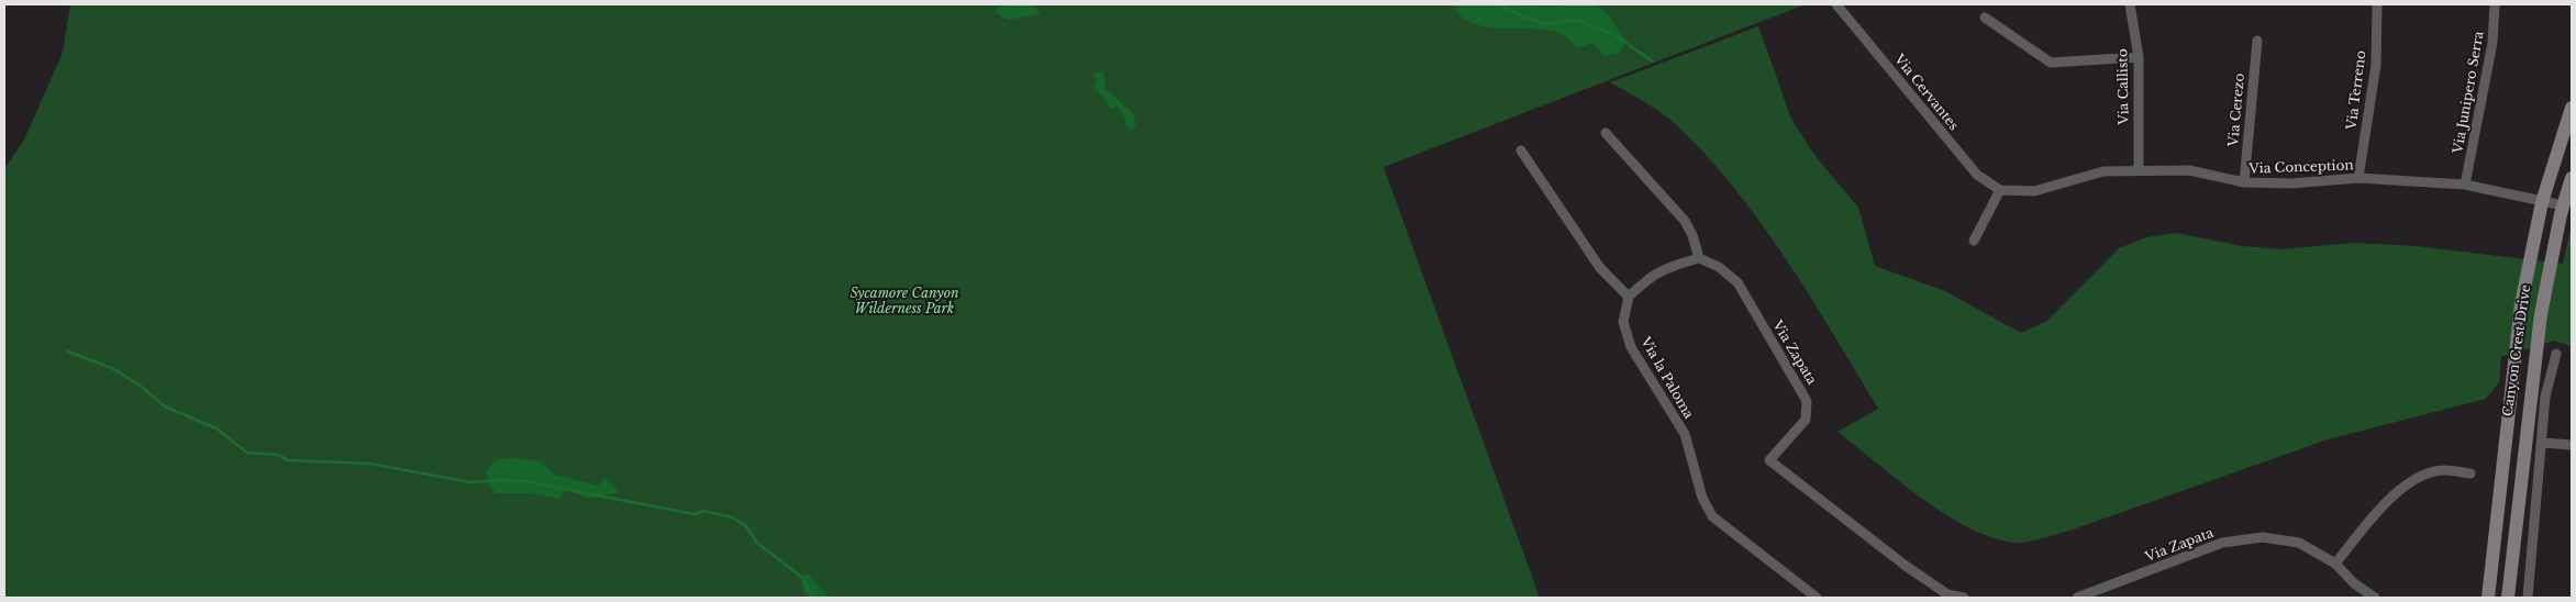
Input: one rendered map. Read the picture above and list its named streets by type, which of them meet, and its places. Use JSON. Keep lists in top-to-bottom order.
{
  "streets": {
    "main road": ["Canyon Crest Drive"],
    "street": [
      "Via Callisto",
      "Via Terreno",
      "Via Cervantes",
      "Via Junipero Serra",
      "Via Cerezo",
      "Via Conception",
      "Via Zapata",
      "Via la Paloma"
    ]
  },
  "crossings": [
    ["Via Callisto", "Via Conception"],
    ["Via Terreno", "Via Conception"],
    ["Via Cervantes", "Via Conception"],
    ["Via Junipero Serra", "Via Conception"],
    ["Via Cerezo", "Via Conception"],
    ["Via Conception", "Canyon Crest Drive"]
  ],
  "parks": ["Sycamore Canyon Wilderness Park"]
}
